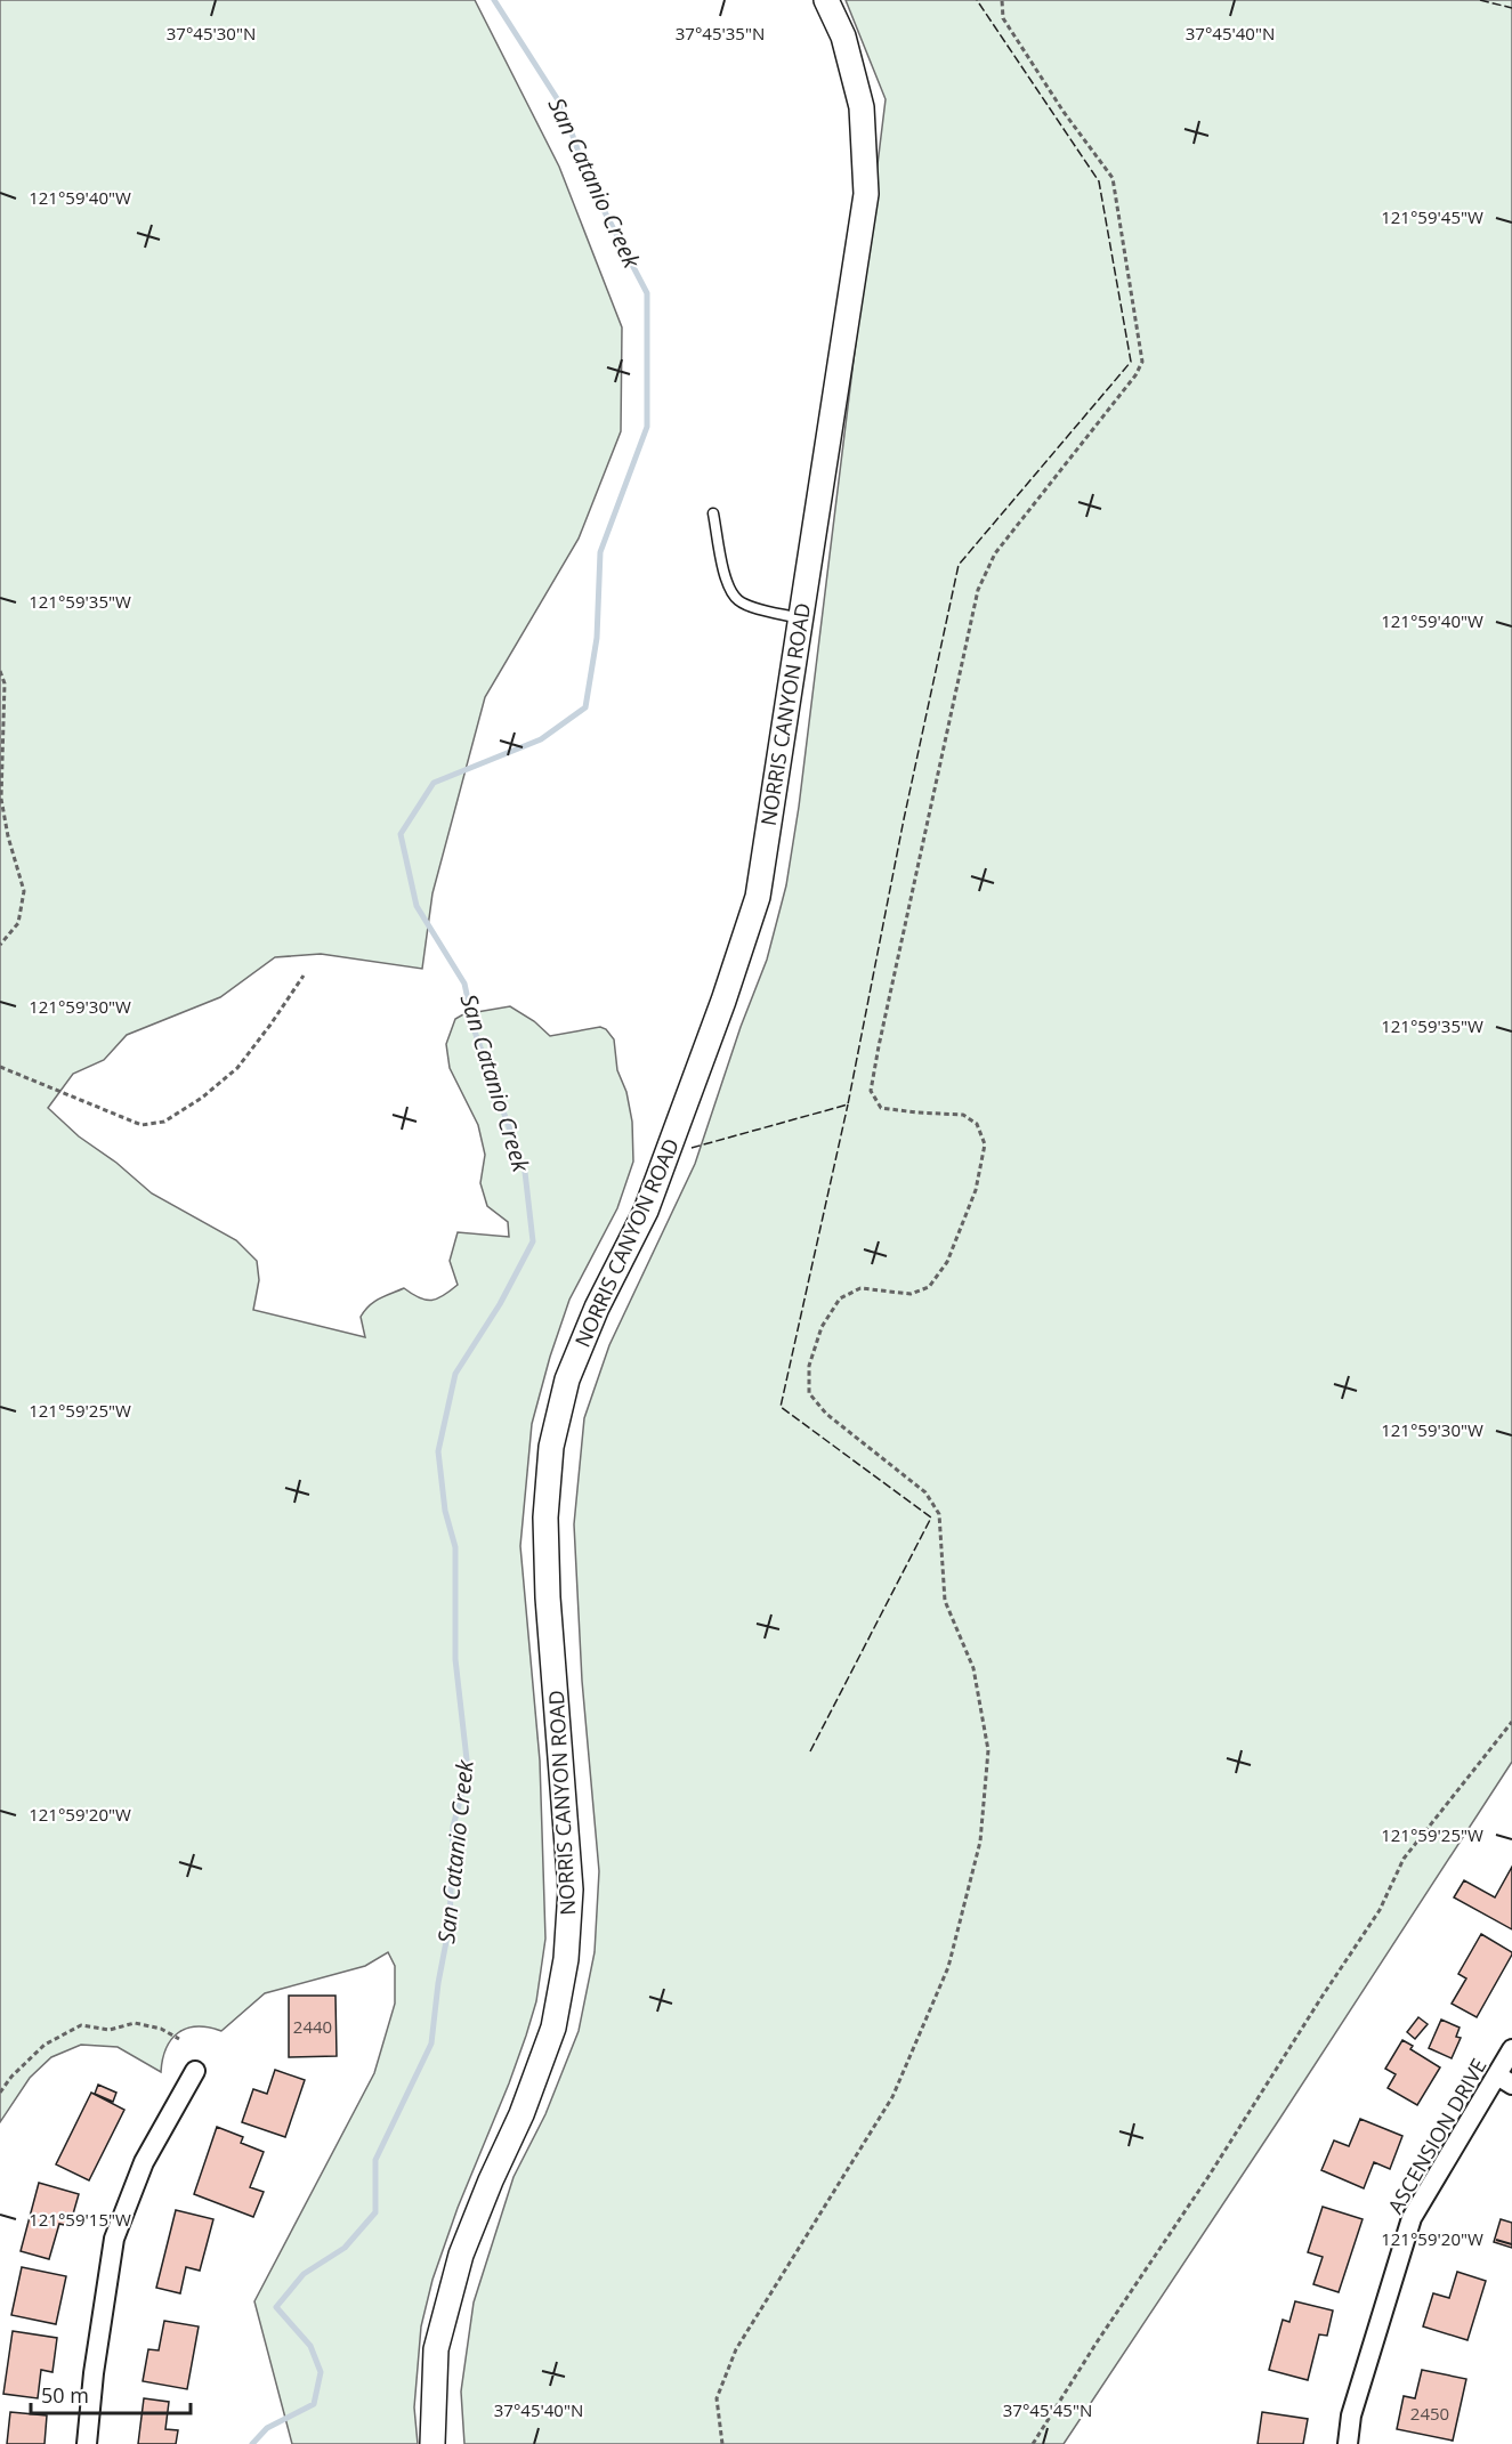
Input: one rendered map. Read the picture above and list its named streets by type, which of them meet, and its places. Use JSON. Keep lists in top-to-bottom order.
{
  "streets": {
    "street": ["NORRIS CANYON ROAD", "ASCENSION DRIVE"]
  },
  "water": ["San Catanio Creek"],
  "house_numbers": ["2440", "2450"],
  "scale_bar": "50 m",
  "coordinates": [
    "37°45'30\"N",
    "37°45'35\"N",
    "37°45'40\"N",
    "121°59'40\"W",
    "121°59'45\"W",
    "121°59'35\"W",
    "121°59'30\"W",
    "121°59'25\"W",
    "121°59'20\"W",
    "121°59'15\"W",
    "37°45'45\"N"
  ]
}
